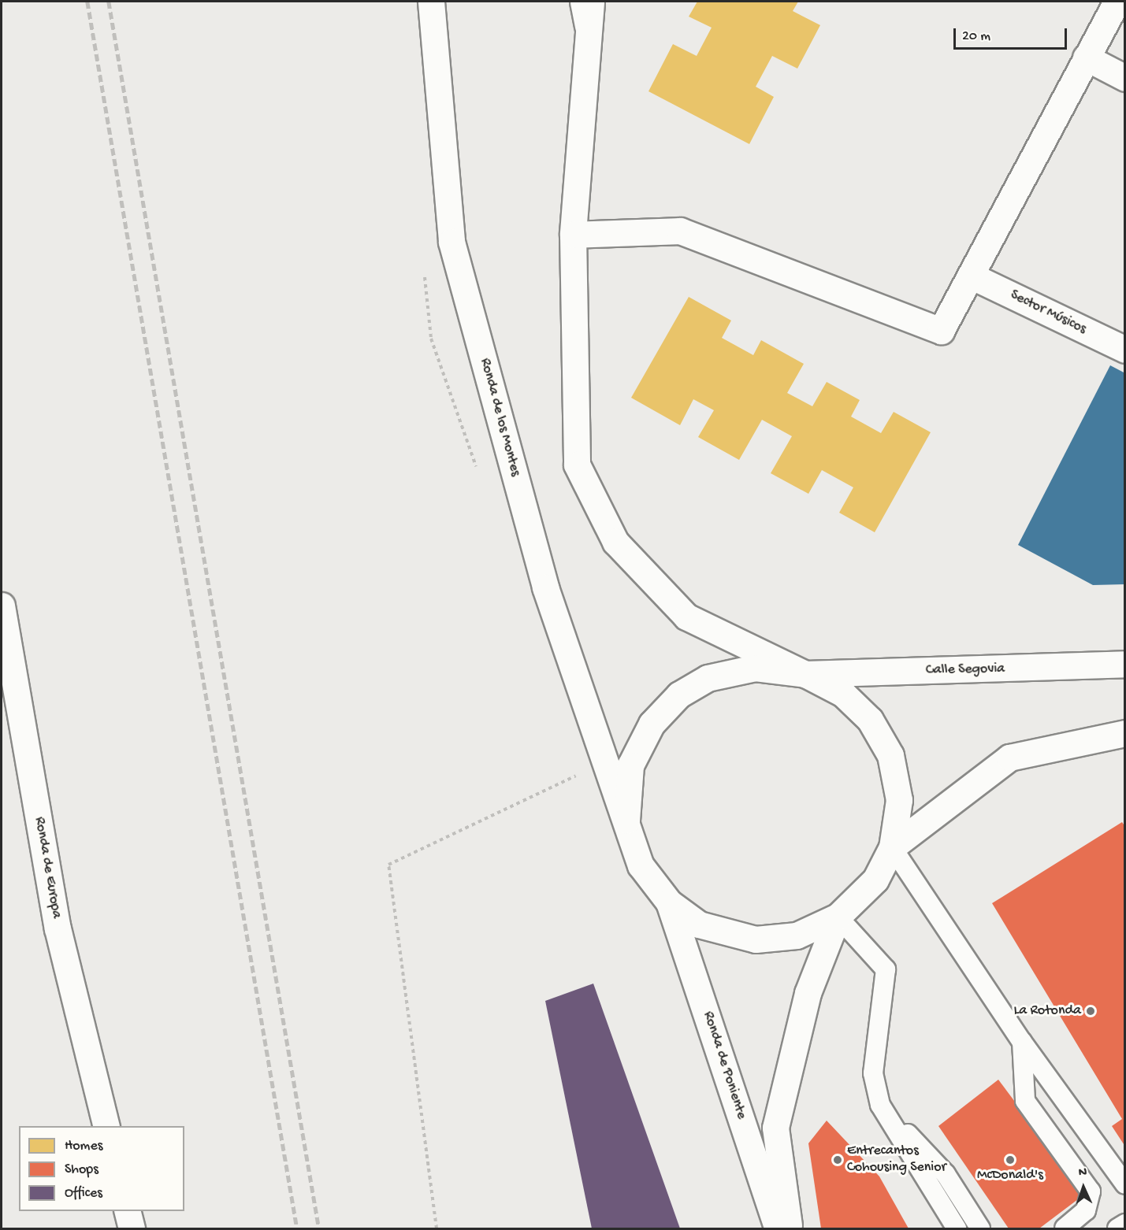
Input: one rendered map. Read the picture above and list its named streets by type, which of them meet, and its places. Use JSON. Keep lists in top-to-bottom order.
{
  "streets": {
    "street": [
      "Sector Músicos",
      "Ronda de los Montes",
      "Calle Segovia",
      "Ronda de Europa",
      "Ronda de Poniente"
    ]
  },
  "crossings": [
    ["Ronda de los Montes", "Ronda de Poniente"]
  ],
  "places": ["La Rotonda", "Entrecantos Cohousing Senior", "McDonald's"],
  "legend": ["Homes", "Shops", "Offices"],
  "scale_bar": "20 m",
  "north": "top"
}
